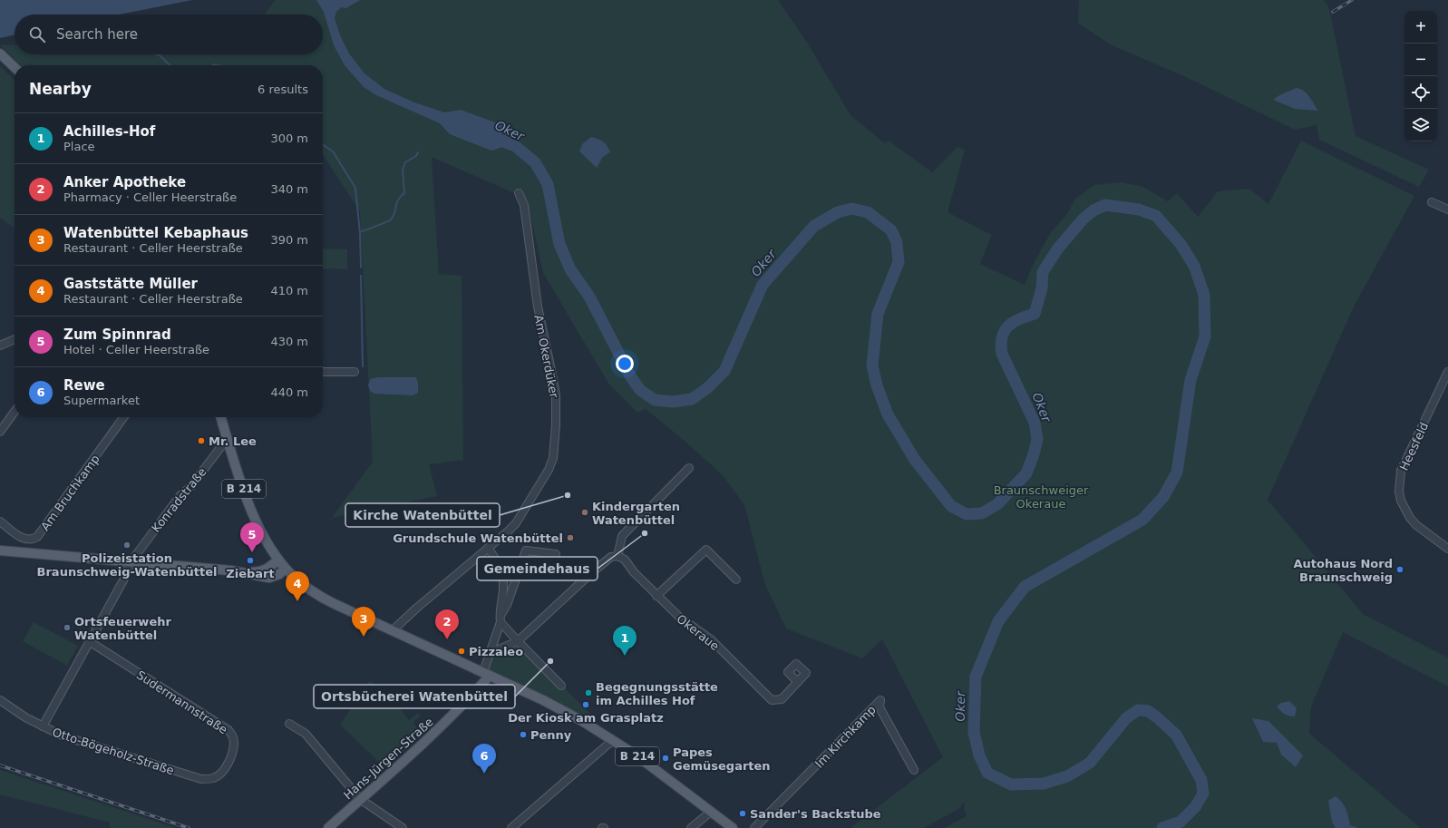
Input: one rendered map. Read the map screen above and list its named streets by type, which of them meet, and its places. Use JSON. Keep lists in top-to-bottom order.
{
  "streets": {
    "main road": ["B 214", "Hans-Jürgen-Straße"],
    "street": [
      "Am Okerdüker",
      "Heesfeld",
      "Am Bruchkamp",
      "Konradstraße",
      "Okeraue",
      "Sudermannstraße",
      "Im Kirchkamp",
      "Otto-Bögeholz-Straße"
    ]
  },
  "crossings": [
    ["Am Okerdüker", "B 214"],
    ["B 214", "Konradstraße"],
    ["B 214", "Hans-Jürgen-Straße"],
    ["Konradstraße", "Sudermannstraße"],
    ["Konradstraße", "Otto-Bögeholz-Straße"],
    ["Sudermannstraße", "Otto-Bögeholz-Straße"]
  ],
  "water": ["Oker"],
  "parks": ["Braunschweiger Okeraue"],
  "places": [
    "Mr. Lee",
    "Kirche Watenbüttel",
    "Kindergarten Watenbüttel",
    "Gemeindehaus",
    "Grundschule Watenbüttel",
    "Polizeistation Braunschweig-Watenbüttel",
    "Ziebart",
    "Autohaus Nord Braunschweig",
    "Ortsfeuerwehr Watenbüttel",
    "Pizzaleo",
    "Ortsbücherei Watenbüttel",
    "Begegnungsstätte im Achilles Hof",
    "Der Kiosk am Grasplatz",
    "Penny",
    "Papes Gemüsegarten",
    "Sander's Backstube"
  ],
  "page": {
    "map_buttons": ["+", "−"],
    "search": "Search here",
    "heading": ["Nearby", "6 results"],
    "list": [
      {
        "mark": "1",
        "name": "Achilles-Hof",
        "note": "Place",
        "value": "300 m"
      },
      {
        "mark": "2",
        "name": "Anker Apotheke",
        "note": "Pharmacy · Celler Heerstraße",
        "value": "340 m"
      },
      {
        "mark": "3",
        "name": "Watenbüttel Kebaphaus",
        "note": "Restaurant · Celler Heerstraße",
        "value": "390 m"
      },
      {
        "mark": "4",
        "name": "Gaststätte Müller",
        "note": "Restaurant · Celler Heerstraße",
        "value": "410 m"
      },
      {
        "mark": "5",
        "name": "Zum Spinnrad",
        "note": "Hotel · Celler Heerstraße",
        "value": "430 m"
      },
      {
        "mark": "6",
        "name": "Rewe",
        "note": "Supermarket",
        "value": "440 m"
      }
    ],
    "pins": [
      "5",
      "4",
      "3",
      "2",
      "1",
      "6"
    ]
  }
}
